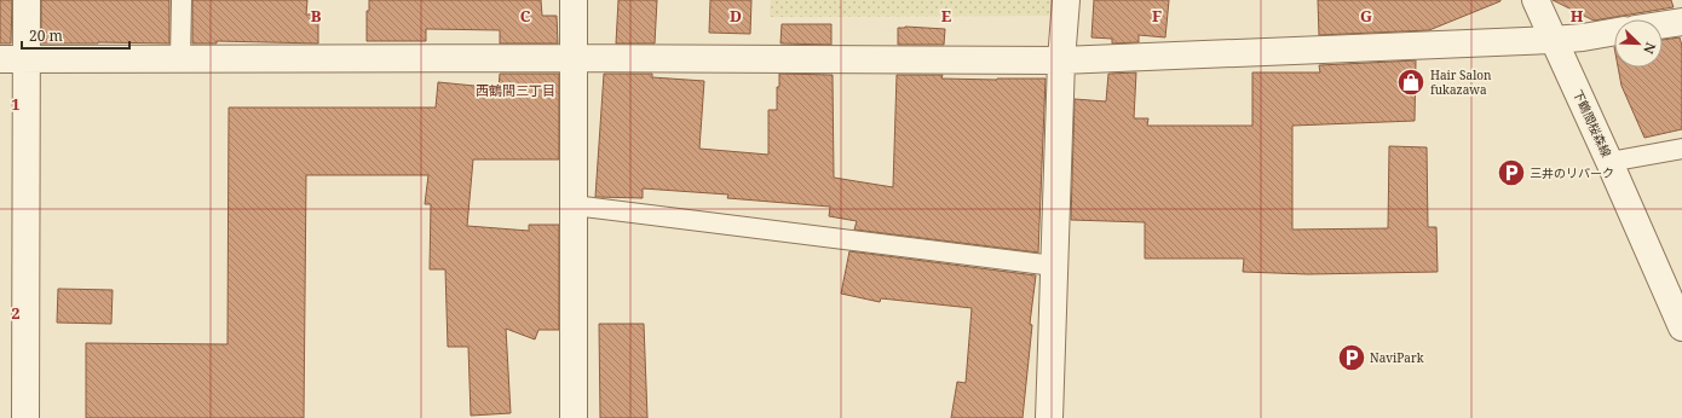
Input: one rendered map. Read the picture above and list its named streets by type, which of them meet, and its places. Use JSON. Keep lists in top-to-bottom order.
{
  "streets": {
    "street": ["下鶴間桜森線"]
  },
  "districts": ["西鶴間三丁目"],
  "places": {
    "shop": ["Hair Salon fukazawa"],
    "parking": ["三井のリパーク", "NaviPark"]
  },
  "scale_bar": "20 m",
  "north": "bottom right",
  "grid": {
    "columns": [
      "B",
      "C",
      "D",
      "E",
      "F",
      "G",
      "H"
    ],
    "rows": ["1", "2"]
  }
}
